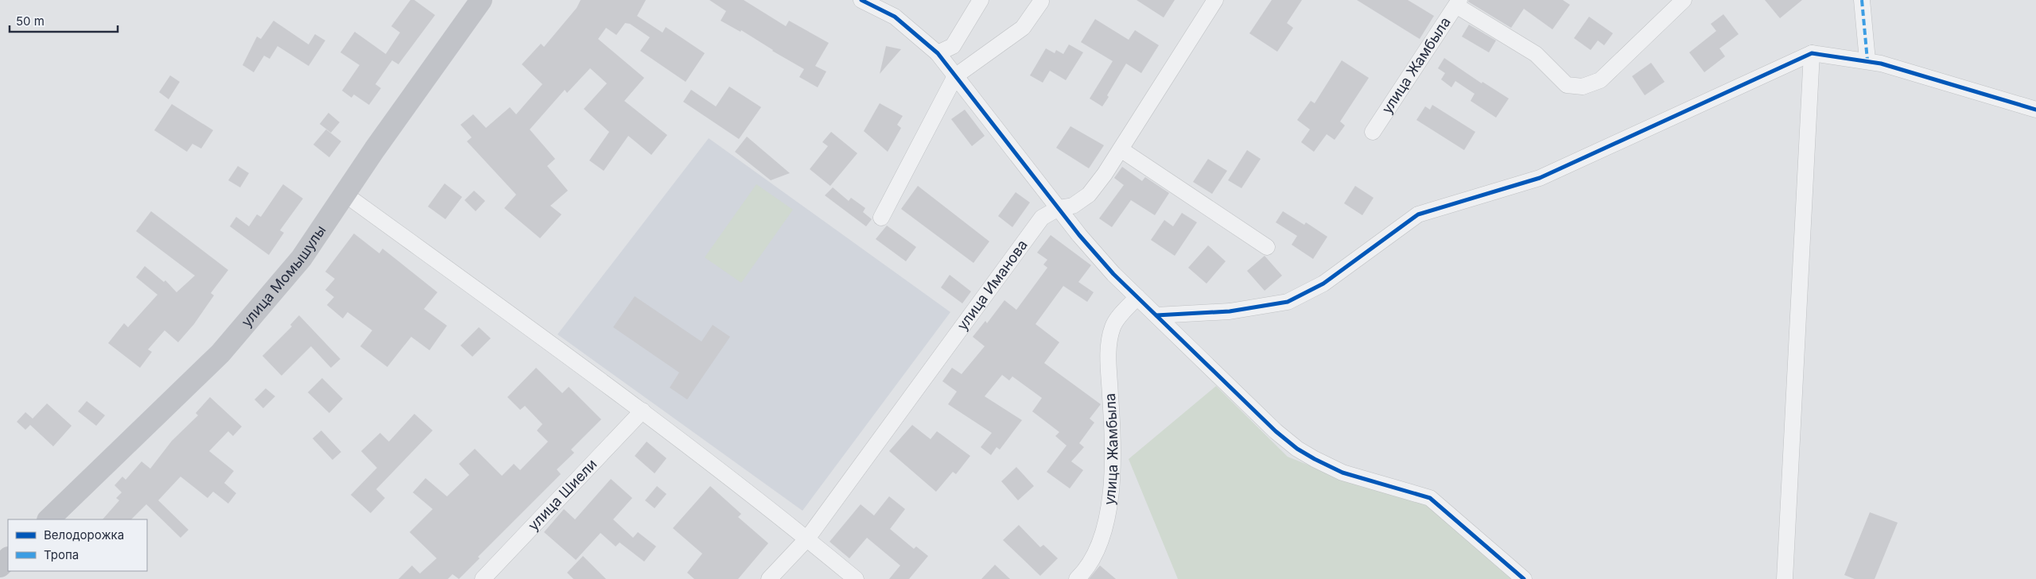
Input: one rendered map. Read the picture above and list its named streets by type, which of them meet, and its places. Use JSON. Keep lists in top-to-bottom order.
{
  "streets": {
    "street": [
      "улица Жамбыла",
      "улица Момышулы",
      "улица Иманова",
      "улица Шиели"
    ]
  },
  "legend": ["Велодорожка", "Тропа"],
  "scale_bar": "50 m"
}
